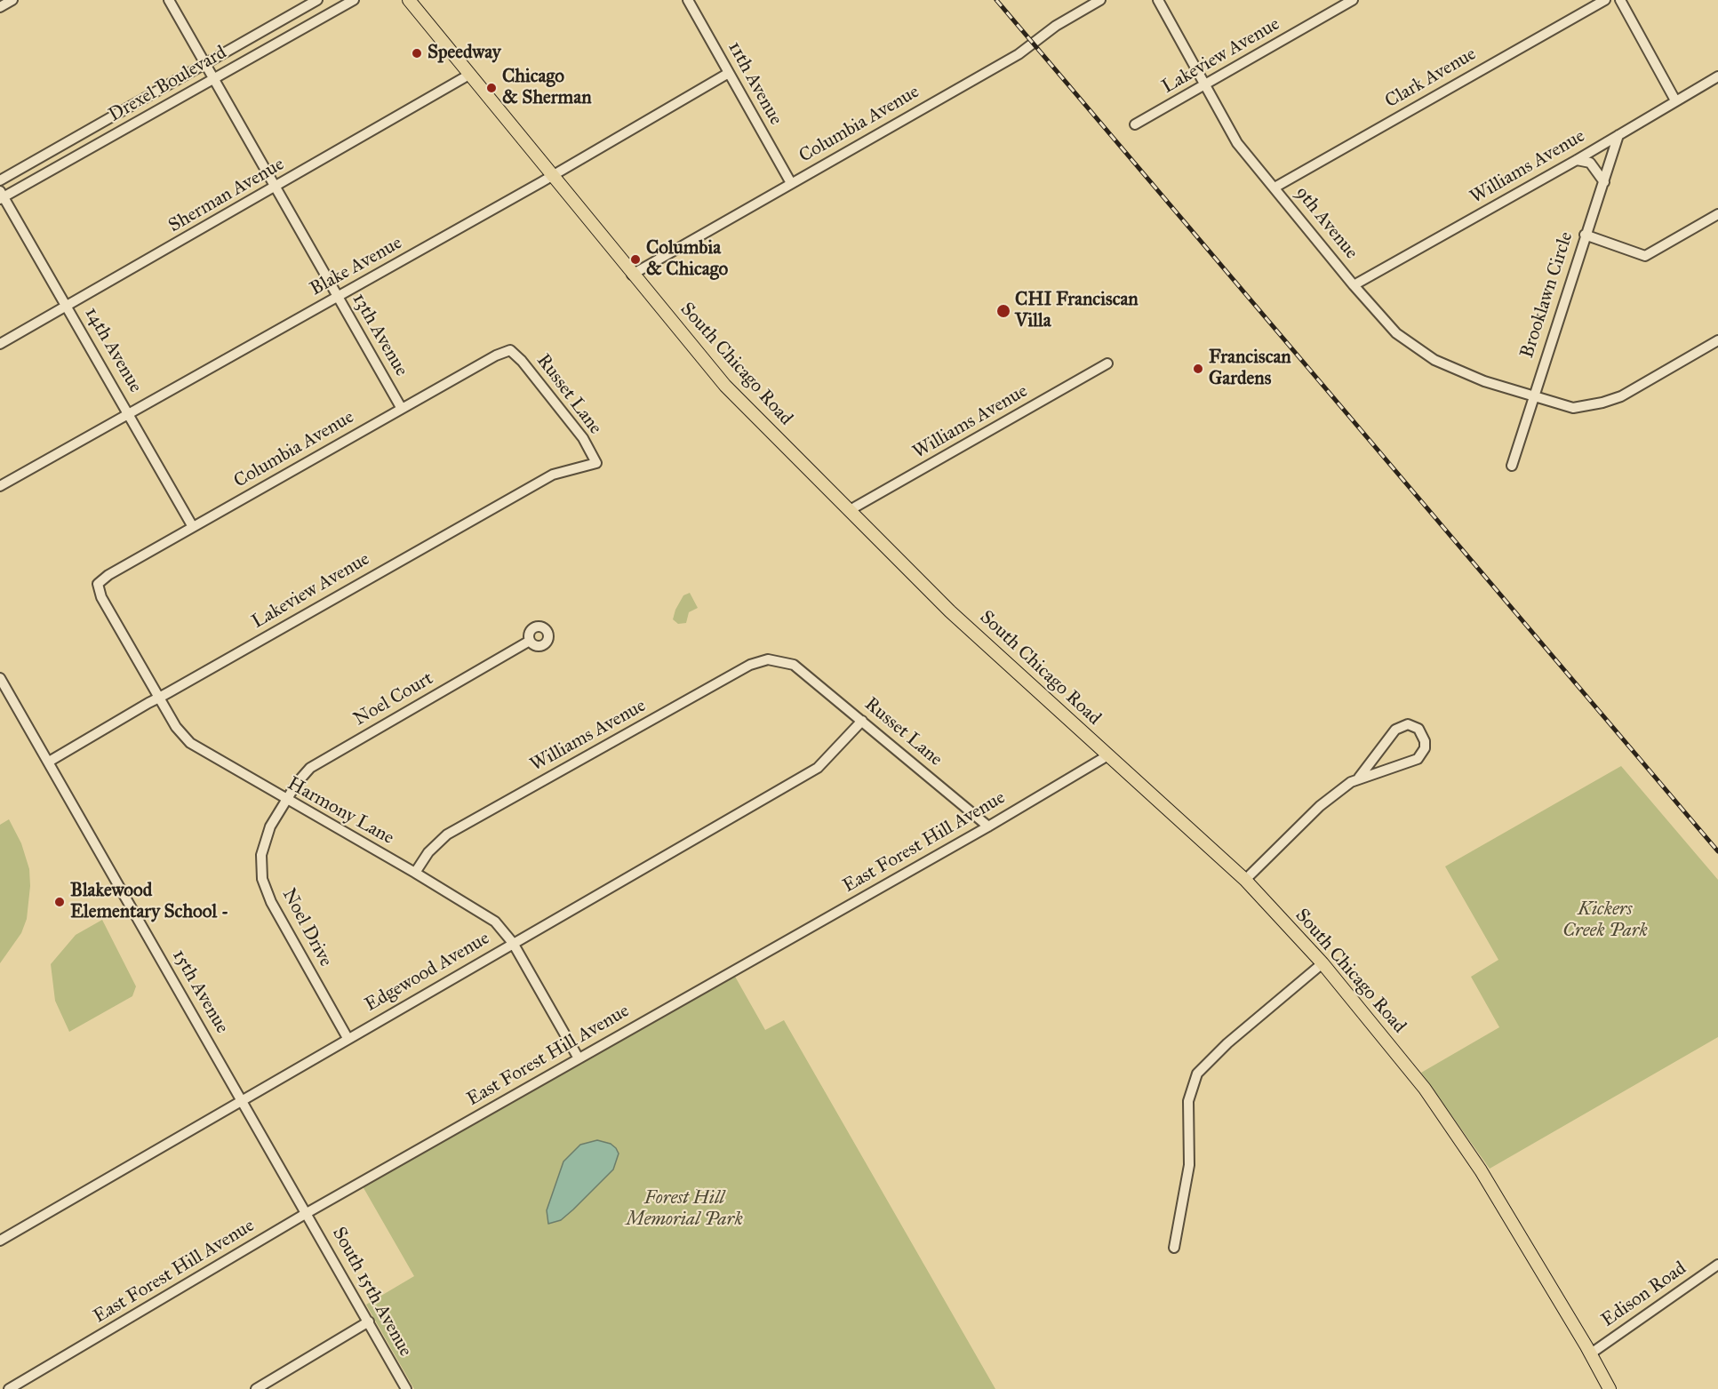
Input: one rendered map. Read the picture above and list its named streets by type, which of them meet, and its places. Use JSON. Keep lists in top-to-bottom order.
{
  "streets": {
    "main road": ["South Chicago Road"],
    "street": [
      "Lakeview Avenue",
      "Clark Avenue",
      "11th Avenue",
      "Drexel Boulevard",
      "Columbia Avenue",
      "Williams Avenue",
      "Sherman Avenue",
      "9th Avenue",
      "Blake Avenue",
      "Brooklawn Circle",
      "13th Avenue",
      "14th Avenue",
      "Russet Lane",
      "Noel Court",
      "Harmony Lane",
      "East Forest Hill Avenue",
      "Noel Drive",
      "Edgewood Avenue",
      "15th Avenue",
      "South 15th Avenue",
      "Edison Road"
    ]
  },
  "crossings": [
    ["Lakeview Avenue", "9th Avenue"],
    ["Lakeview Avenue", "Russet Lane"],
    ["Lakeview Avenue", "Harmony Lane"],
    ["Lakeview Avenue", "15th Avenue"],
    ["Clark Avenue", "9th Avenue"],
    ["11th Avenue", "Columbia Avenue"],
    ["11th Avenue", "Blake Avenue"],
    ["Drexel Boulevard", "13th Avenue"],
    ["Drexel Boulevard", "14th Avenue"],
    ["Columbia Avenue", "13th Avenue"],
    ["Columbia Avenue", "14th Avenue"],
    ["Columbia Avenue", "South Chicago Road"],
    ["Columbia Avenue", "Russet Lane"],
    ["Columbia Avenue", "Harmony Lane"],
    ["Williams Avenue", "9th Avenue"],
    ["Williams Avenue", "Brooklawn Circle"],
    ["Williams Avenue", "South Chicago Road"],
    ["Williams Avenue", "Russet Lane"],
    ["Williams Avenue", "Harmony Lane"],
    ["Sherman Avenue", "13th Avenue"],
    ["Sherman Avenue", "14th Avenue"],
    ["Sherman Avenue", "South Chicago Road"],
    ["9th Avenue", "Brooklawn Circle"],
    ["Blake Avenue", "13th Avenue"],
    ["Blake Avenue", "14th Avenue"],
    ["Blake Avenue", "South Chicago Road"],
    ["South Chicago Road", "East Forest Hill Avenue"],
    ["South Chicago Road", "Edison Road"],
    ["Russet Lane", "East Forest Hill Avenue"],
    ["Russet Lane", "Edgewood Avenue"],
    ["Noel Court", "Harmony Lane"],
    ["Noel Court", "Noel Drive"],
    ["Harmony Lane", "East Forest Hill Avenue"],
    ["Harmony Lane", "Noel Drive"],
    ["Harmony Lane", "Edgewood Avenue"],
    ["East Forest Hill Avenue", "15th Avenue"],
    ["East Forest Hill Avenue", "South 15th Avenue"],
    ["Noel Drive", "Edgewood Avenue"],
    ["Edgewood Avenue", "15th Avenue"],
    ["15th Avenue", "South 15th Avenue"]
  ],
  "parks": ["Kickers Creek Park", "Forest Hill Memorial Park"],
  "places": [
    "Speedway",
    "Chicago & Sherman",
    "Columbia & Chicago",
    "CHI Franciscan Villa",
    "Franciscan Gardens",
    "Blakewood Elementary School -"
  ]
}
